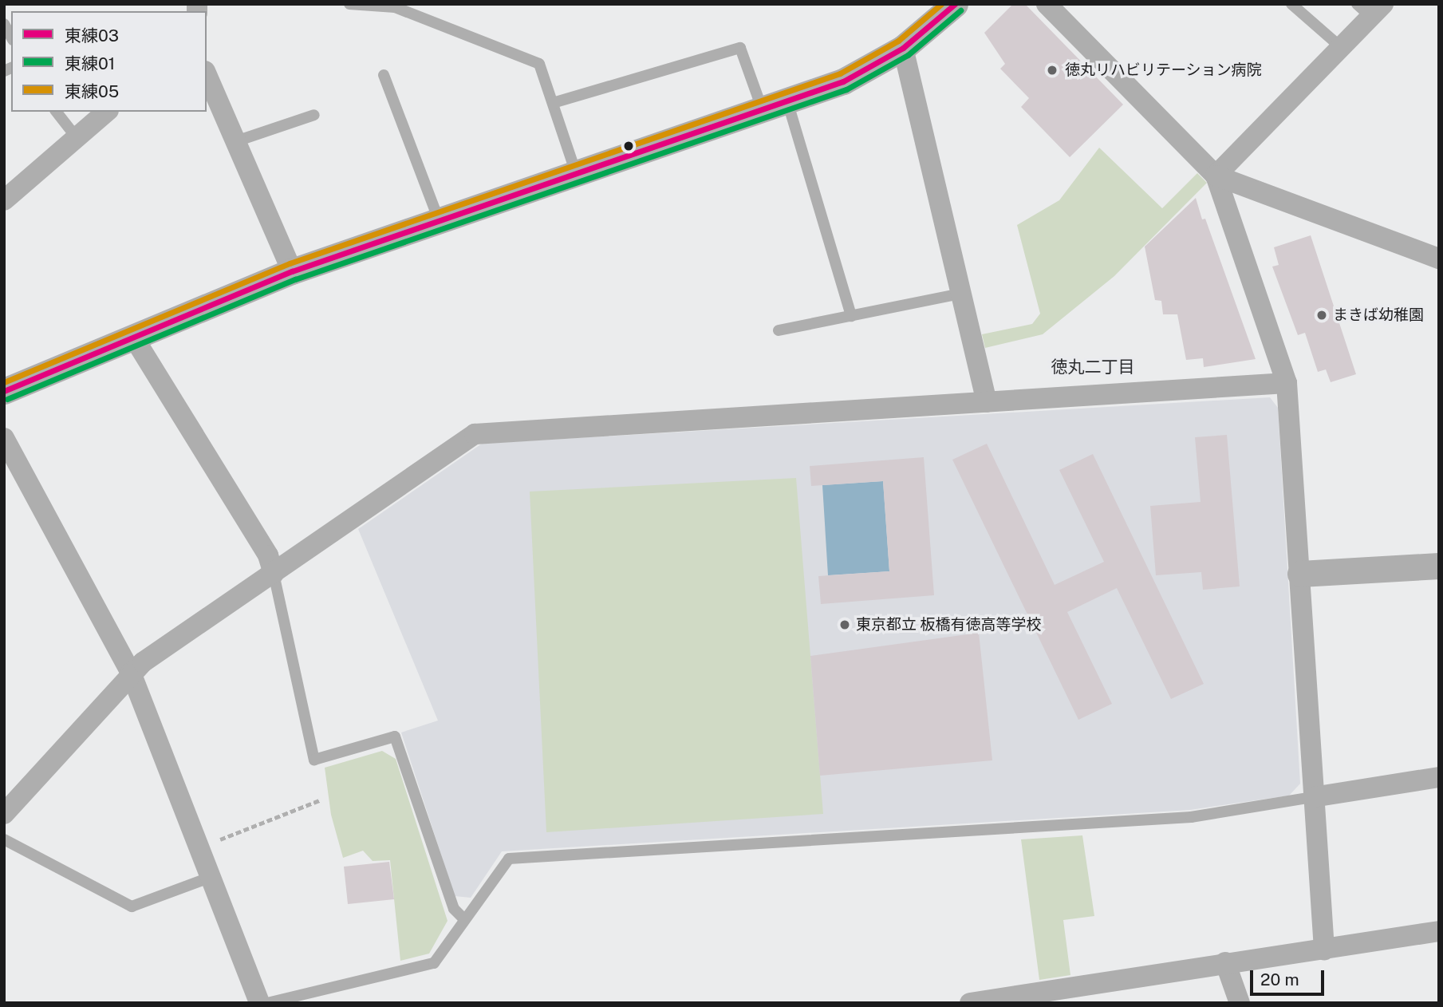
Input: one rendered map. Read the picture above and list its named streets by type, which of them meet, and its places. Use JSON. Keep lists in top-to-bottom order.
{
  "districts": ["徳丸二丁目"],
  "places": ["徳丸リハビリテーション病院", "まきば幼稚園", "東京都立 板橋有徳高等学校"],
  "lines": ["transit line 東練03", "transit line 東練05", "transit line 東練01"],
  "legend": ["東練03", "東練01", "東練05"],
  "scale_bar": "20 m"
}
